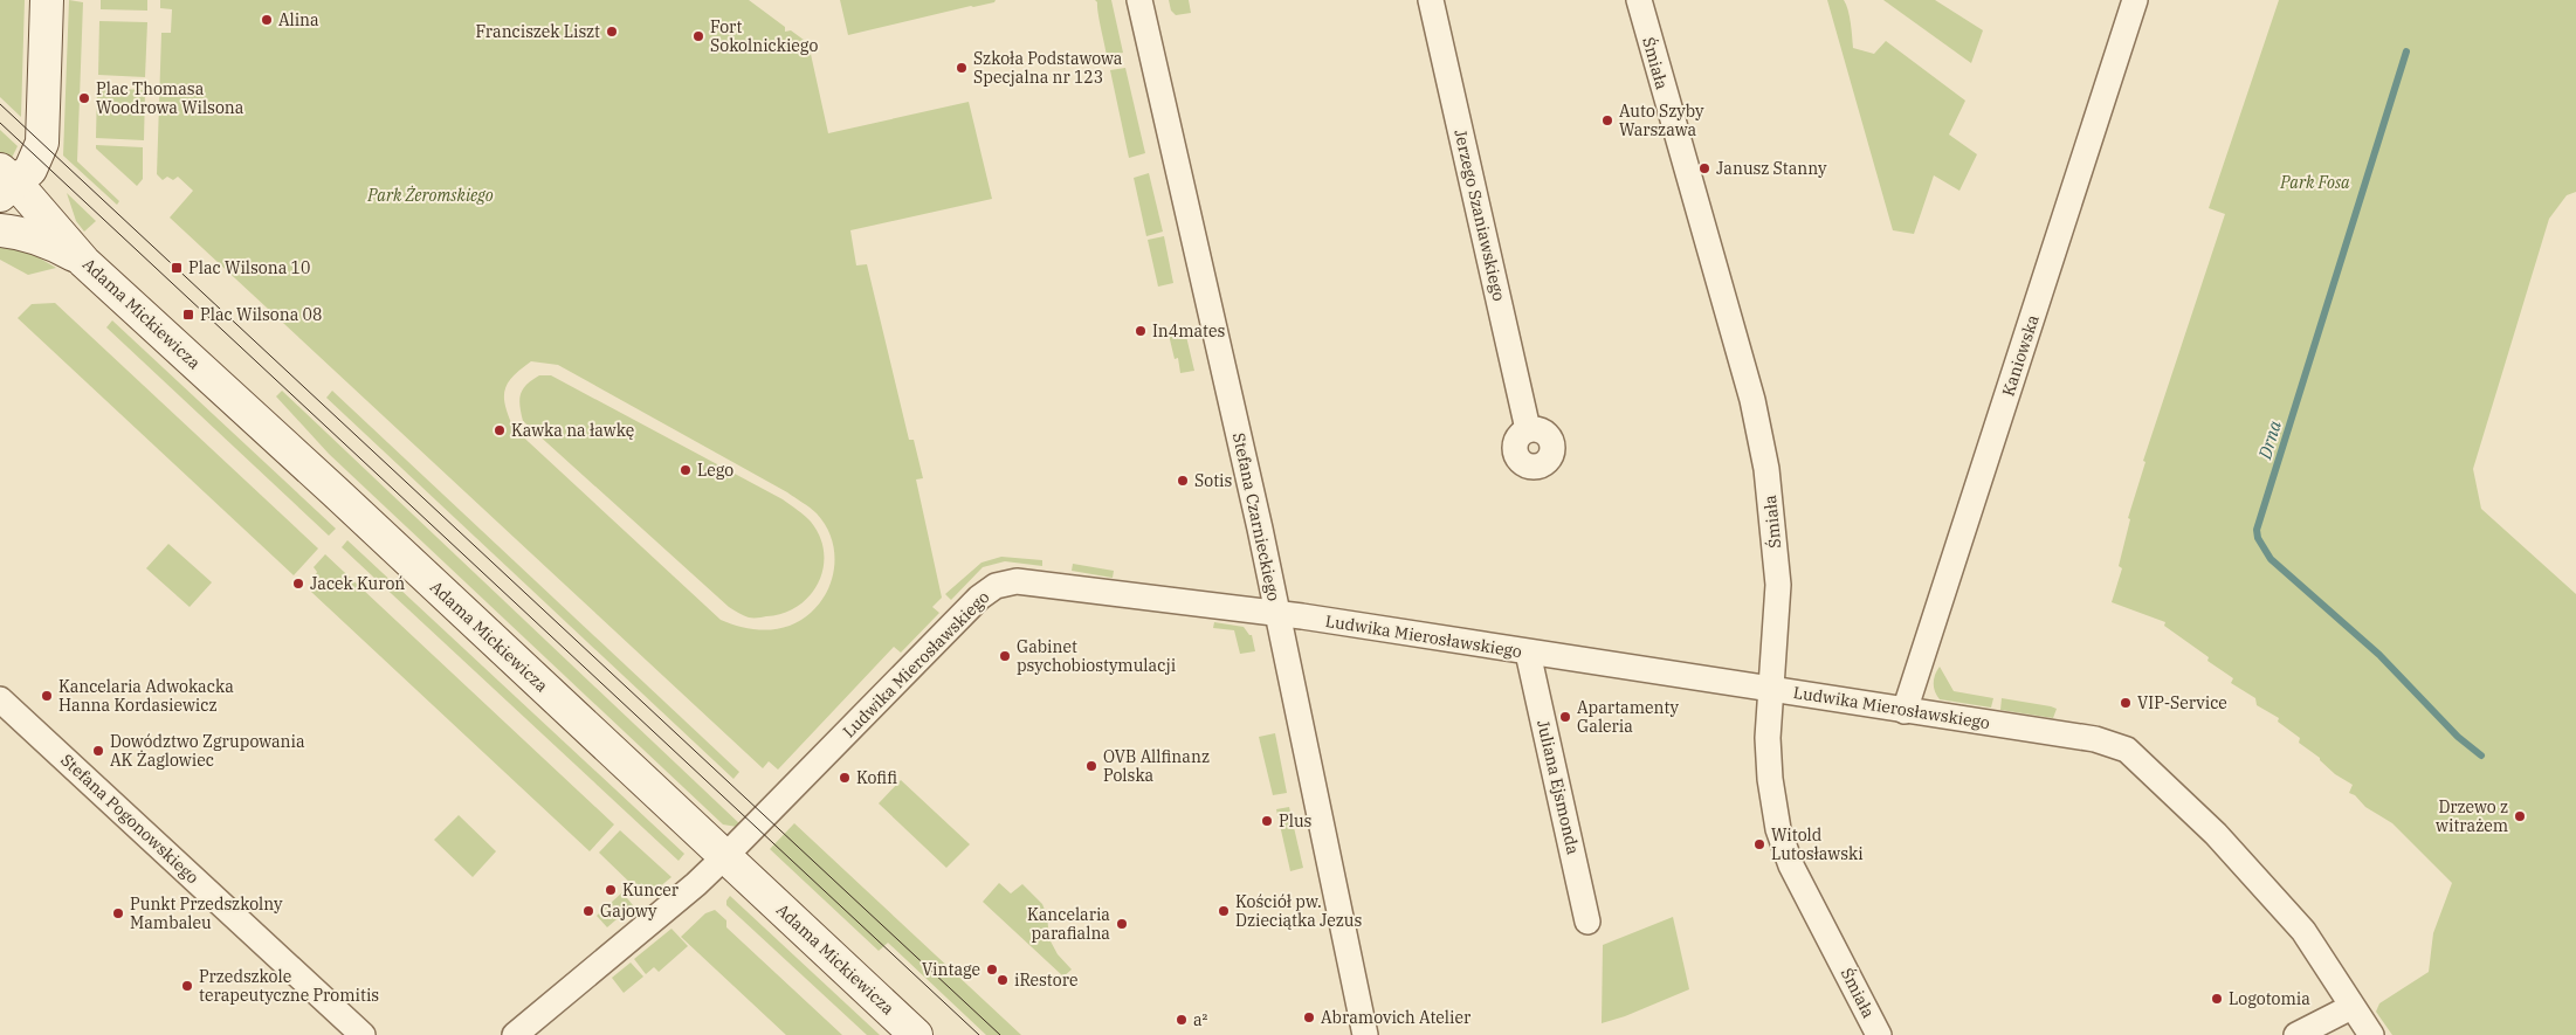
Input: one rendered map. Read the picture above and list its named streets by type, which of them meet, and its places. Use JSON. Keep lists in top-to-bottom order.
{
  "streets": {
    "main road": ["Adama Mickiewicza"],
    "street": [
      "Śmiała",
      "Jerzego Szaniawskiego",
      "Kaniowska",
      "Stefana Czarnieckiego",
      "Ludwika Mierosławskiego",
      "Juliana Ejsmonda",
      "Stefana Pogonowskiego"
    ]
  },
  "crossings": [
    ["Śmiała", "Ludwika Mierosławskiego"],
    ["Adama Mickiewicza", "Ludwika Mierosławskiego"],
    ["Kaniowska", "Ludwika Mierosławskiego"],
    ["Stefana Czarnieckiego", "Ludwika Mierosławskiego"],
    ["Ludwika Mierosławskiego", "Juliana Ejsmonda"]
  ],
  "water": ["Drna"],
  "parks": ["Park Fosa", "Park Żeromskiego"],
  "places": {
    "other": [
      "Alina",
      "Franciszek Liszt",
      "Fort Sokolnickiego",
      "Szkoła Podstawowa Specjalna nr 123",
      "Plac Thomasa Woodrowa Wilsona",
      "Auto Szyby Warszawa",
      "Janusz Stanny",
      "In4mates",
      "Kawka na ławkę",
      "Lego",
      "Sotis",
      "Jacek Kuroń",
      "Gabinet psychobiostymulacji",
      "Kancelaria Adwokacka Hanna Kordasiewicz",
      "VIP-Service",
      "Apartamenty Galeria",
      "Dowództwo Zgrupowania AK Żaglowiec",
      "OVB Allfinanz Polska",
      "Kofifi",
      "Drzewo z witrażem",
      "Plus",
      "Witold Lutosławski",
      "Kuncer",
      "Gajowy",
      "Kościół pw. Dzieciątka Jezus",
      "Punkt Przedszkolny Mambaleu",
      "Kancelaria parafialna",
      "Vintage",
      "iRestore",
      "Przedszkole terapeutyczne Promitis",
      "Logotomia",
      "Abramovich Atelier",
      "a²"
    ],
    "transit": ["Plac Wilsona 10", "Plac Wilsona 08"]
  }
}
